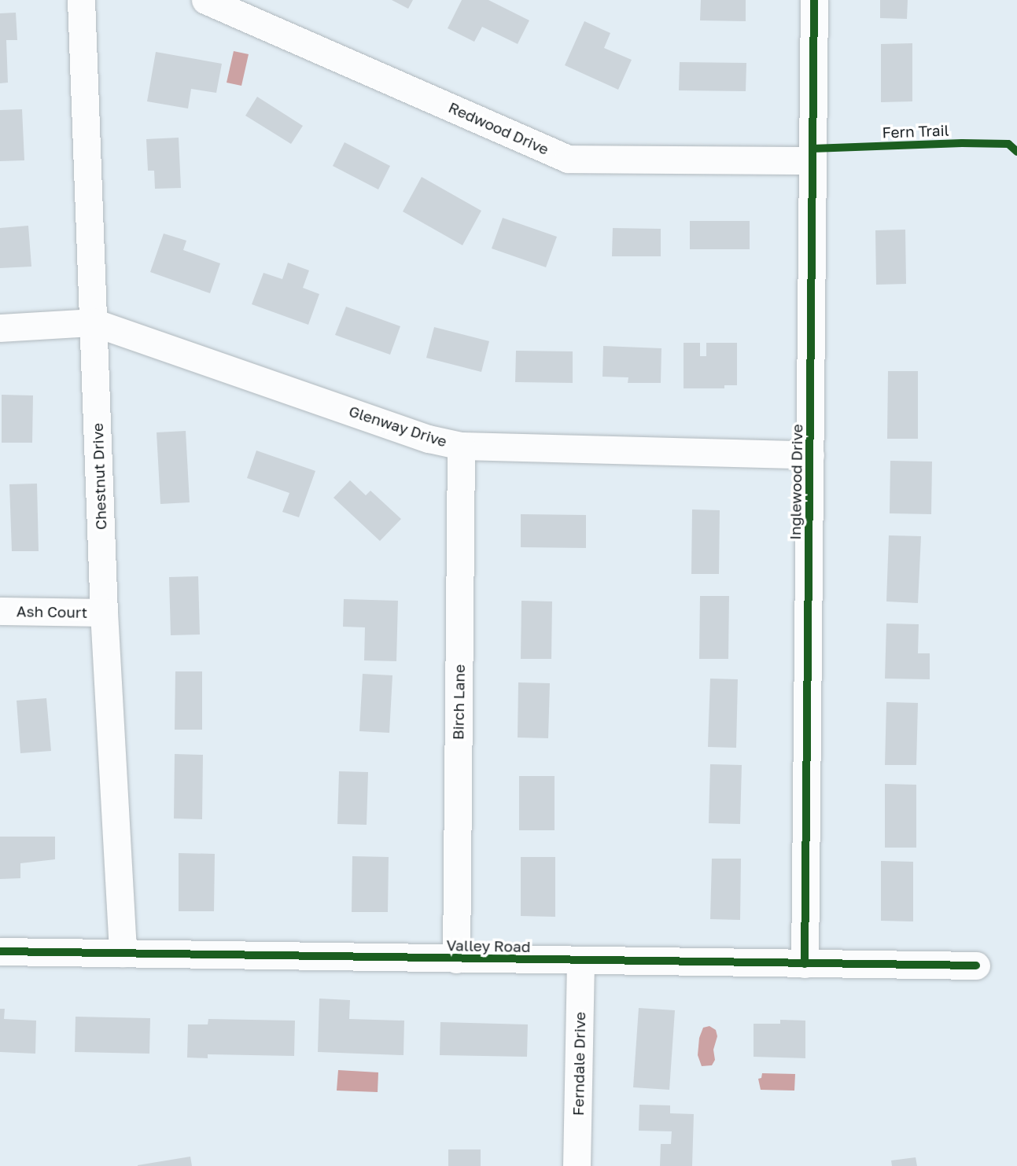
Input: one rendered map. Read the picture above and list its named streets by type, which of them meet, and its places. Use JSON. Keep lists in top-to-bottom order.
{
  "streets": {
    "street": [
      "Redwood Drive",
      "Glenway Drive",
      "Chestnut Drive",
      "Inglewood Drive",
      "Ash Court",
      "Birch Lane",
      "Valley Road",
      "Ferndale Drive"
    ],
    "cycle path": ["Fern Trail"]
  },
  "crossings": [
    ["Redwood Drive", "Inglewood Drive"],
    ["Glenway Drive", "Chestnut Drive"],
    ["Glenway Drive", "Inglewood Drive"],
    ["Glenway Drive", "Birch Lane"],
    ["Chestnut Drive", "Ash Court"],
    ["Chestnut Drive", "Valley Road"],
    ["Inglewood Drive", "Valley Road"],
    ["Birch Lane", "Valley Road"],
    ["Valley Road", "Ferndale Drive"]
  ]
}
